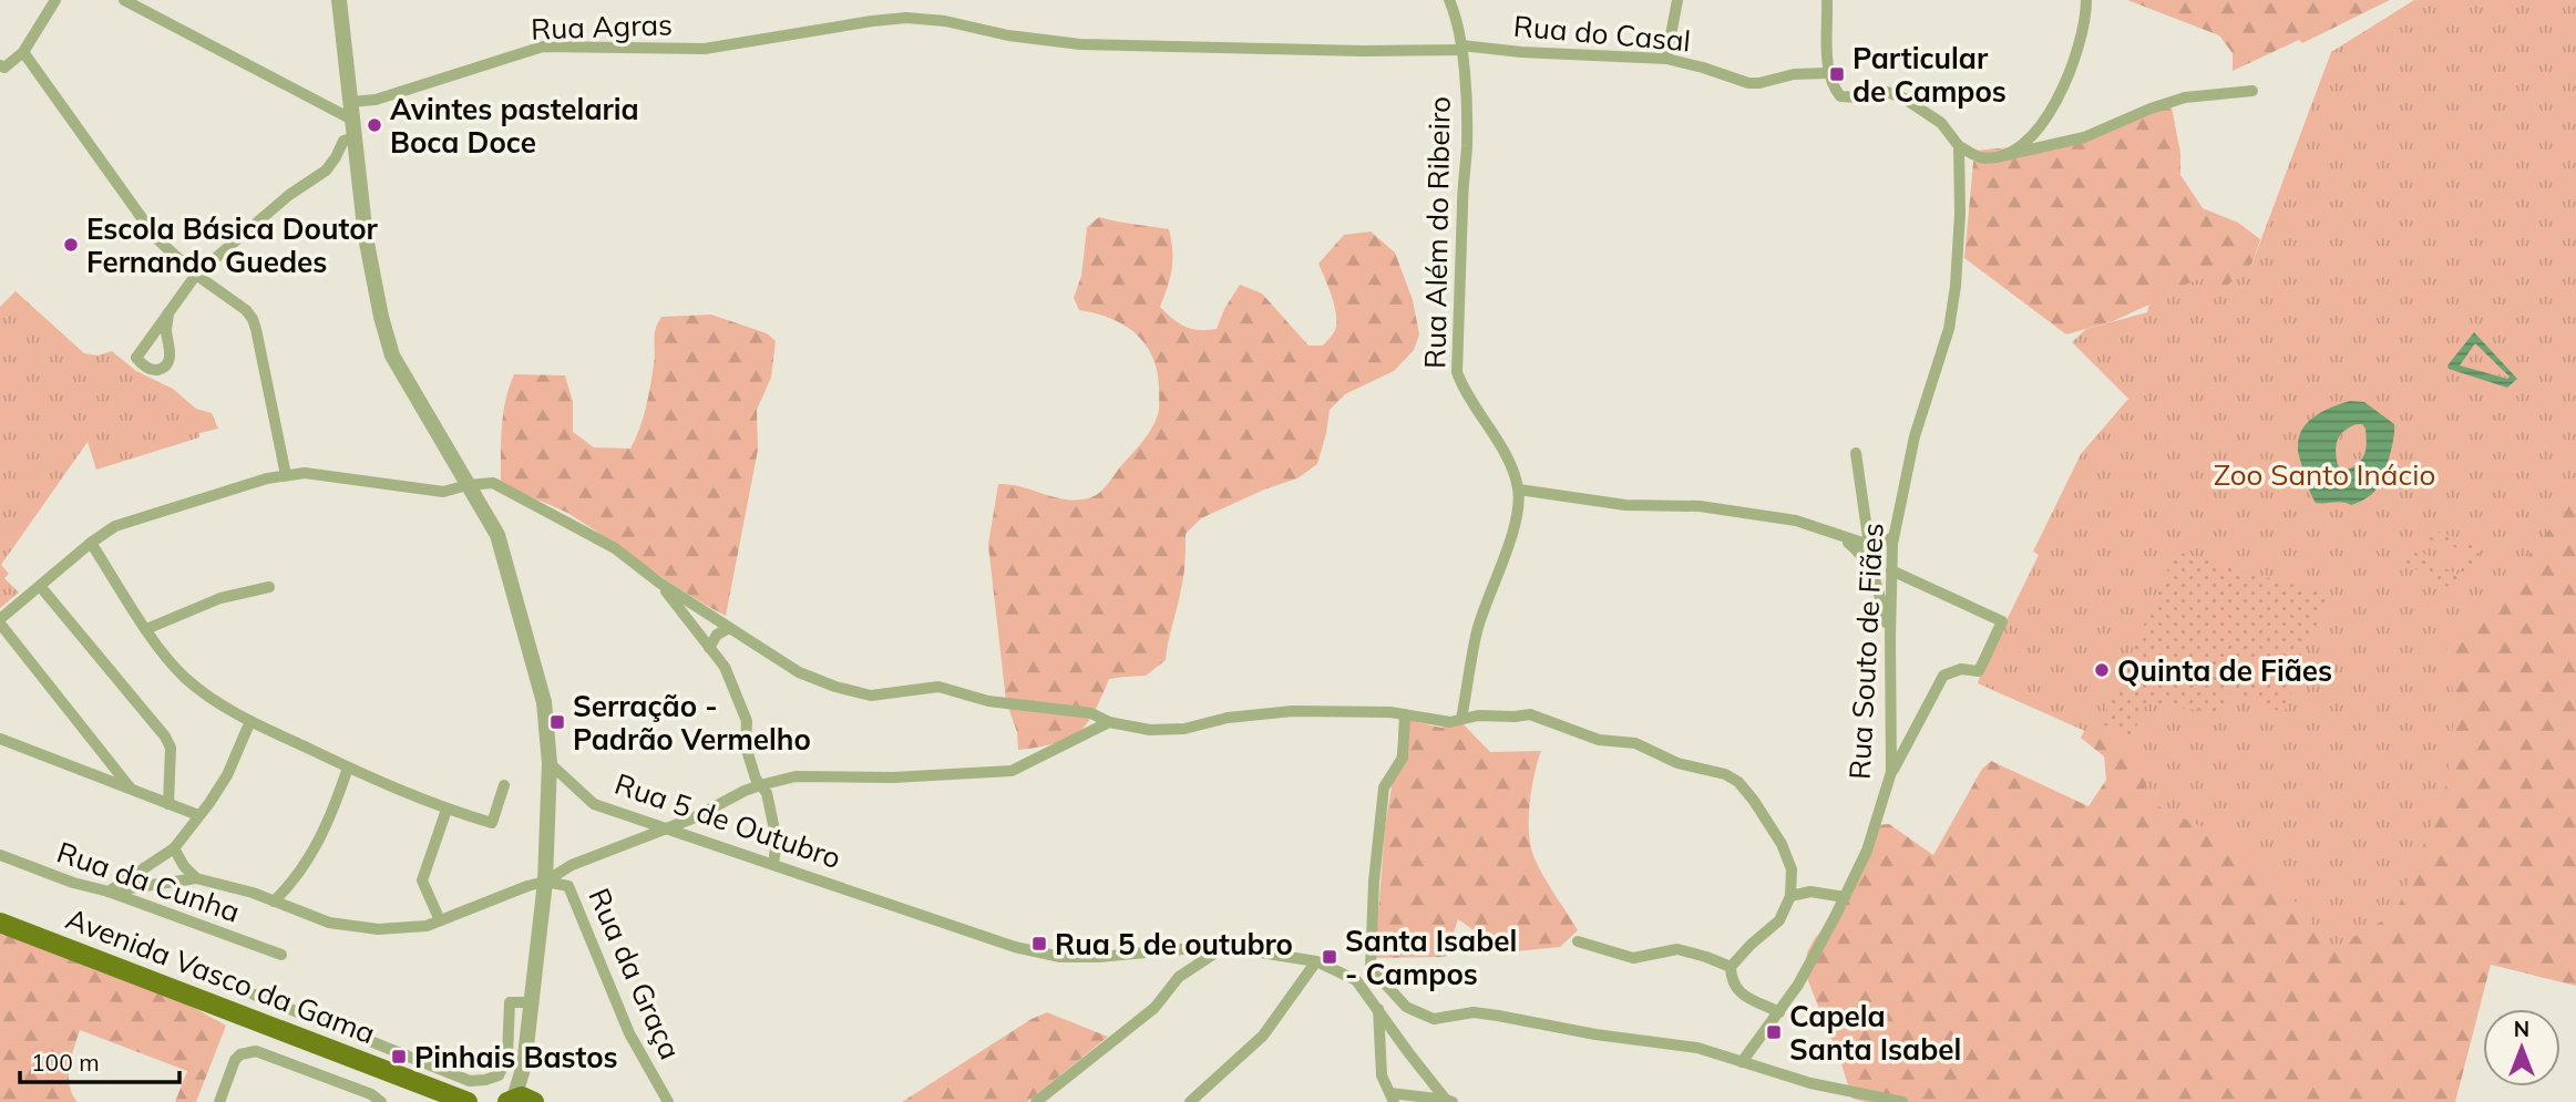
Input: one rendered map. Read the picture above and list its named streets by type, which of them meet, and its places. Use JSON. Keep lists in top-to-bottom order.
{
  "streets": {
    "main road": ["Avenida Vasco da Gama"],
    "street": [
      "Rua Agras",
      "Rua do Casal",
      "Rua Além do Ribeiro",
      "Rua Souto de Fiães",
      "Rua 5 de Outubro",
      "Rua da Cunha",
      "Rua da Graça"
    ]
  },
  "crossings": [
    ["Rua Agras", "Rua do Casal"],
    ["Rua Agras", "Rua Além do Ribeiro"],
    ["Rua do Casal", "Rua Além do Ribeiro"]
  ],
  "parks": ["Zoo Santo Inácio"],
  "places": {
    "transit": [
      "Particular de Campos",
      "Serração - Padrão Vermelho",
      "Rua 5 de outubro",
      "Santa Isabel - Campos",
      "Capela Santa Isabel",
      "Pinhais Bastos"
    ],
    "other": ["Avintes pastelaria Boca Doce", "Escola Básica Doutor Fernando Guedes", "Quinta de Fiães"]
  },
  "scale_bar": "100 m",
  "north": "top"
}
